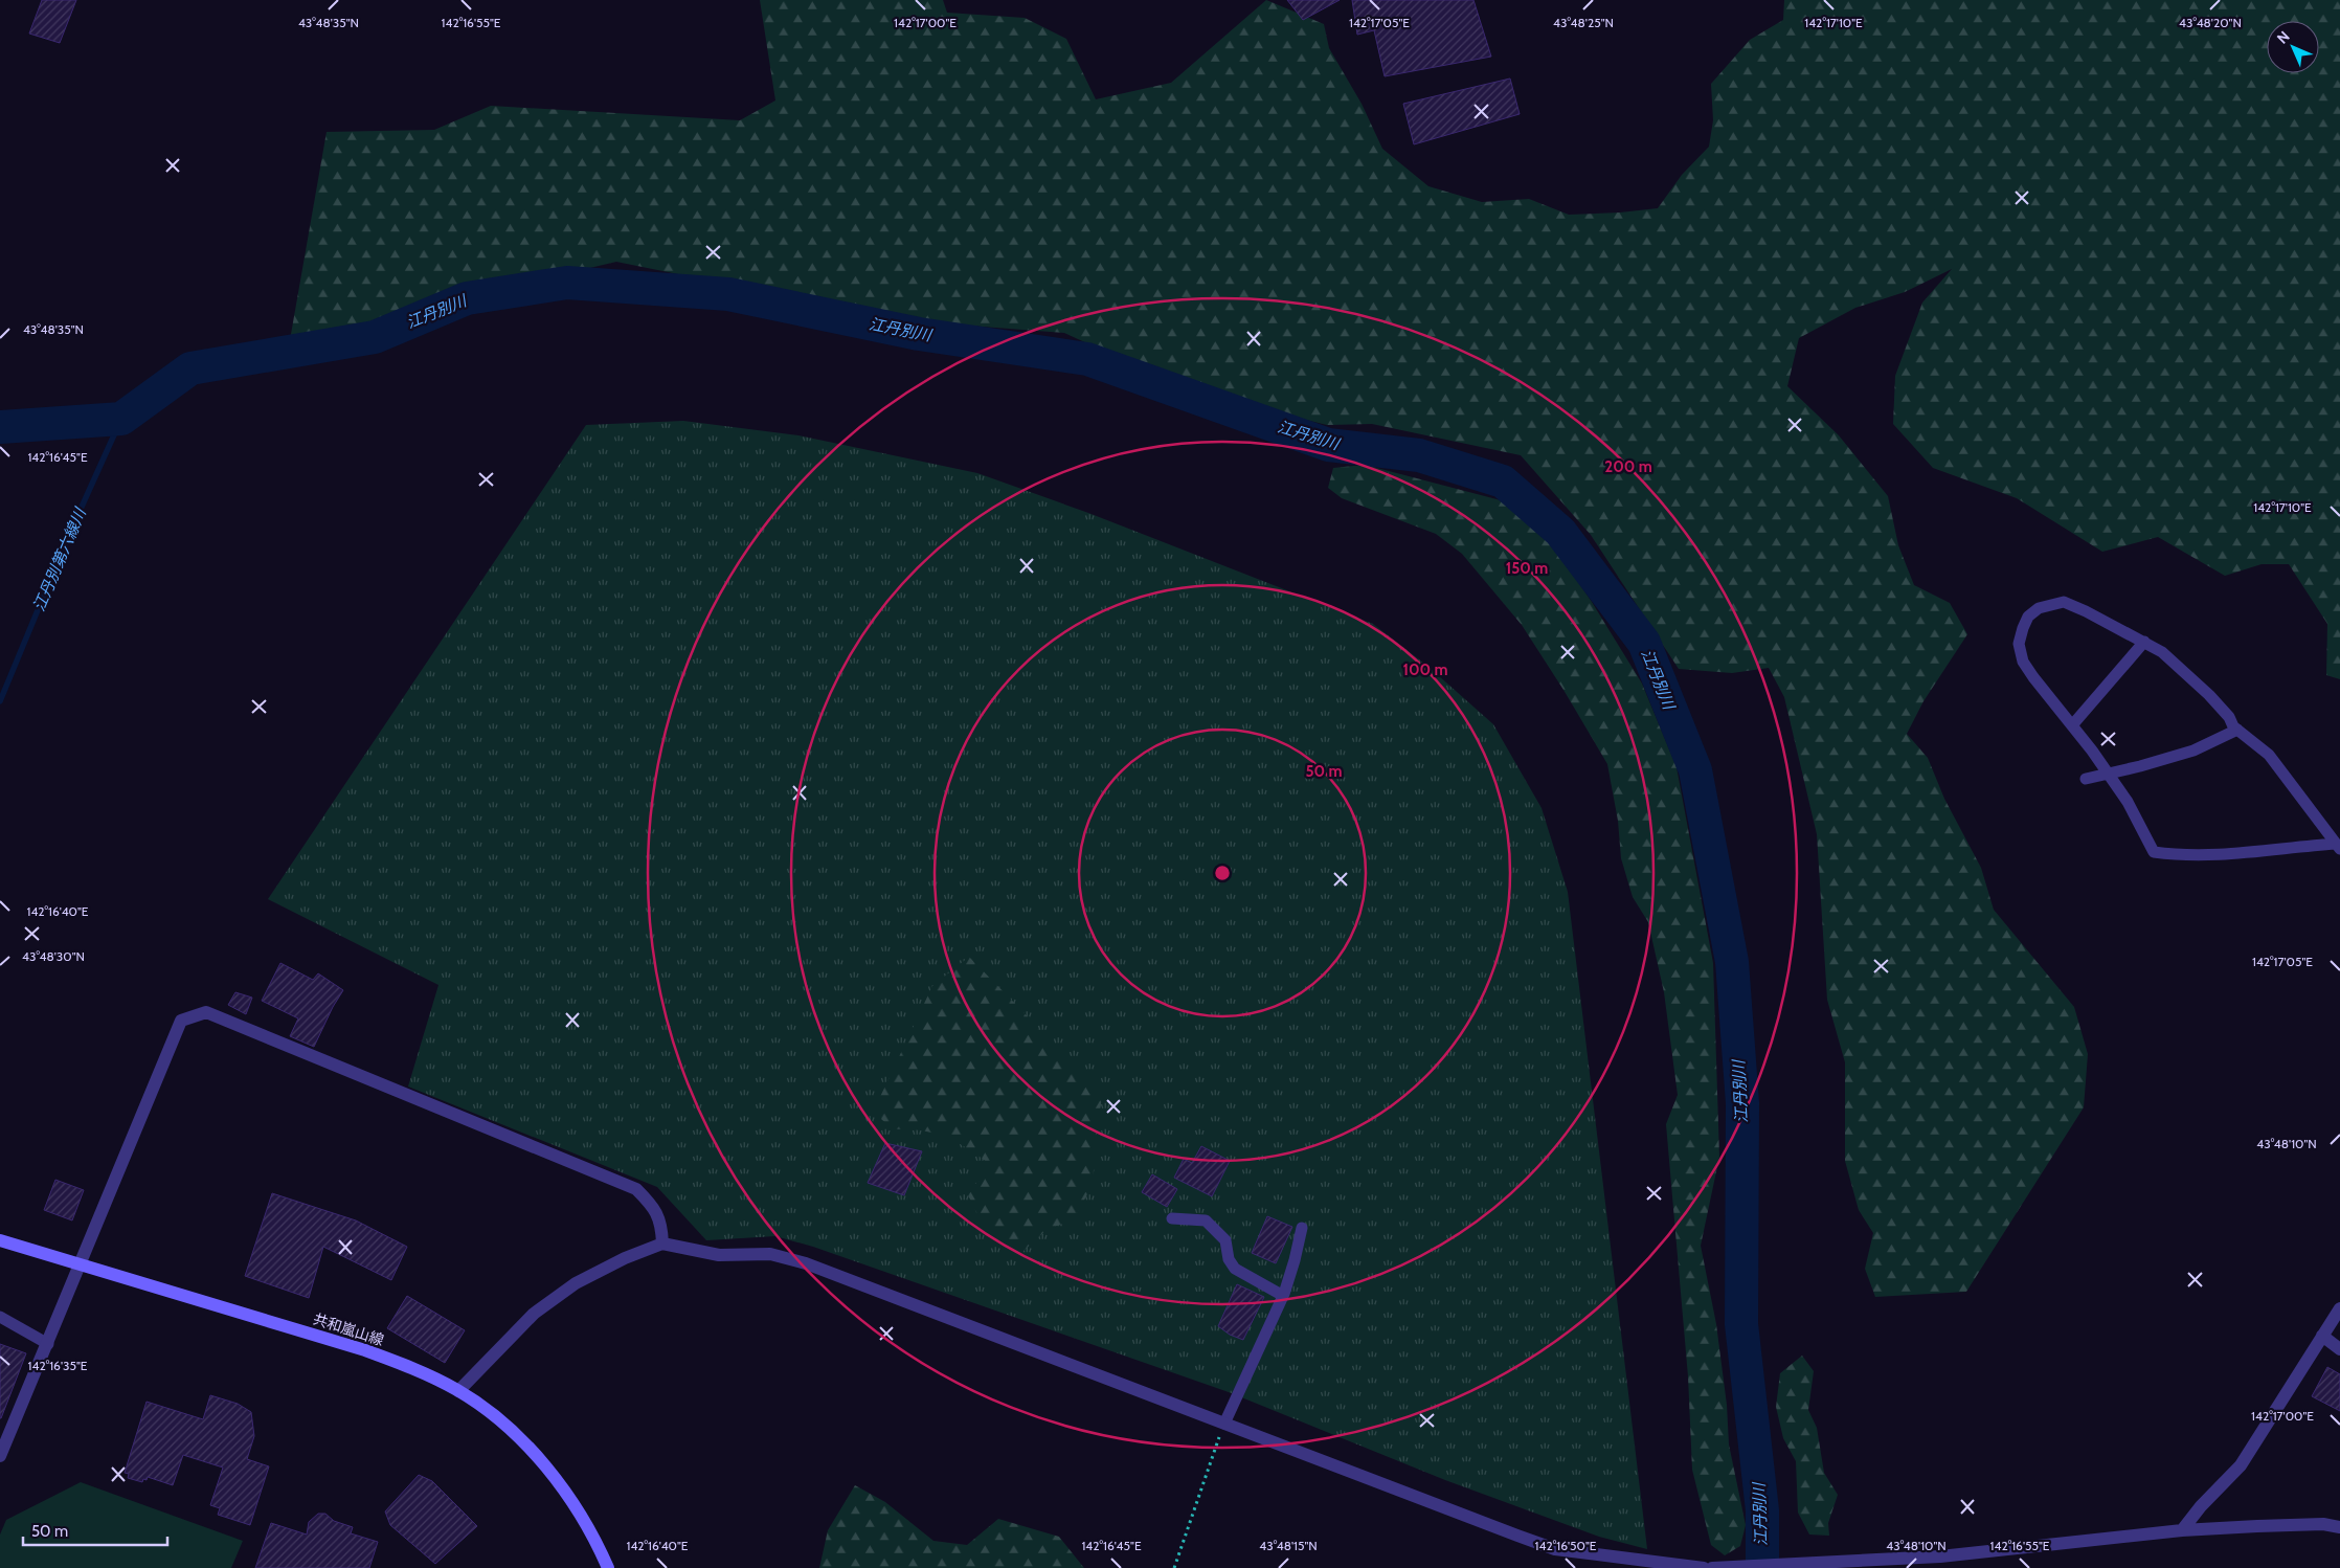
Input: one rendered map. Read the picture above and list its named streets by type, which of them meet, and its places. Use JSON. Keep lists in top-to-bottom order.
{
  "streets": {
    "main road": ["共和嵐山線"]
  },
  "water": ["江丹別川", "江丹別第六線川"],
  "scale_bar": "50 m",
  "north": "top left",
  "coordinates": [
    "43°48'35\"N",
    "142°16'55\"E",
    "142°17'00\"E",
    "142°17'05\"E",
    "43°48'25\"N",
    "142°17'10\"E",
    "43°48'20\"N",
    "142°16'45\"E",
    "142°16'40\"E",
    "43°48'30\"N",
    "43°48'10\"N",
    "142°16'35\"E",
    "43°48'15\"N",
    "142°16'50\"E"
  ],
  "rings": [
    "200 m",
    "150 m",
    "100 m",
    "50 m"
  ]
}
